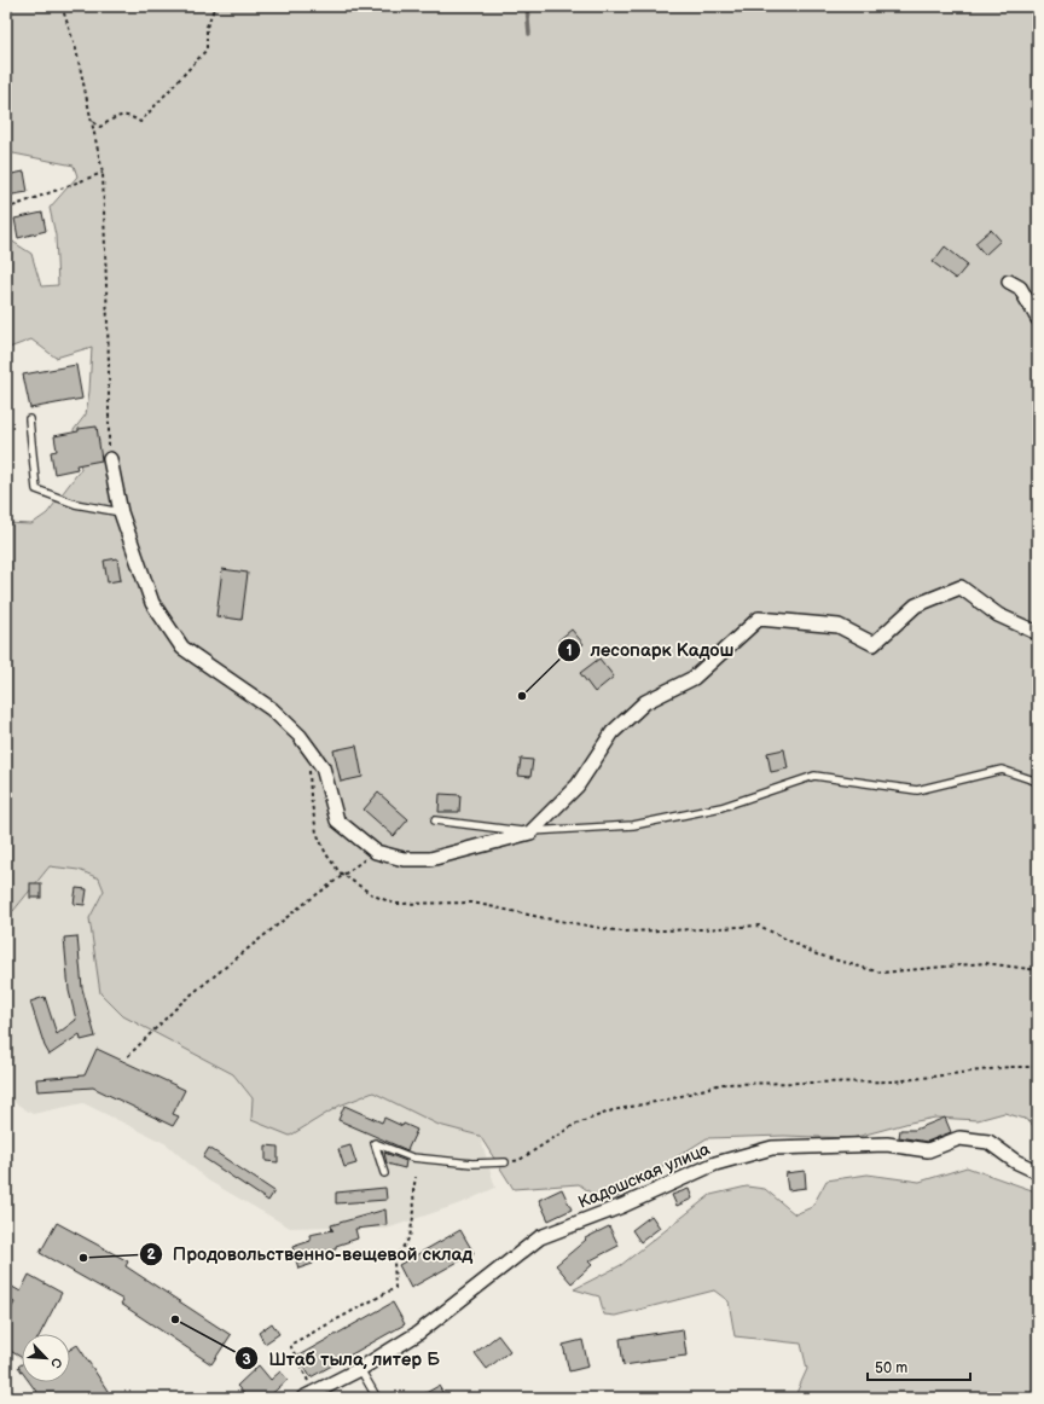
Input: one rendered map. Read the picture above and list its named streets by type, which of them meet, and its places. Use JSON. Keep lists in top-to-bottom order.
{
  "streets": {
    "street": ["Кадошская улица"]
  },
  "places": ["лесопарк Кадош", "Продовольственно-вещевой склад", "Штаб тыла, литер Б"],
  "scale_bar": "50 m",
  "north": "bottom right"
}
